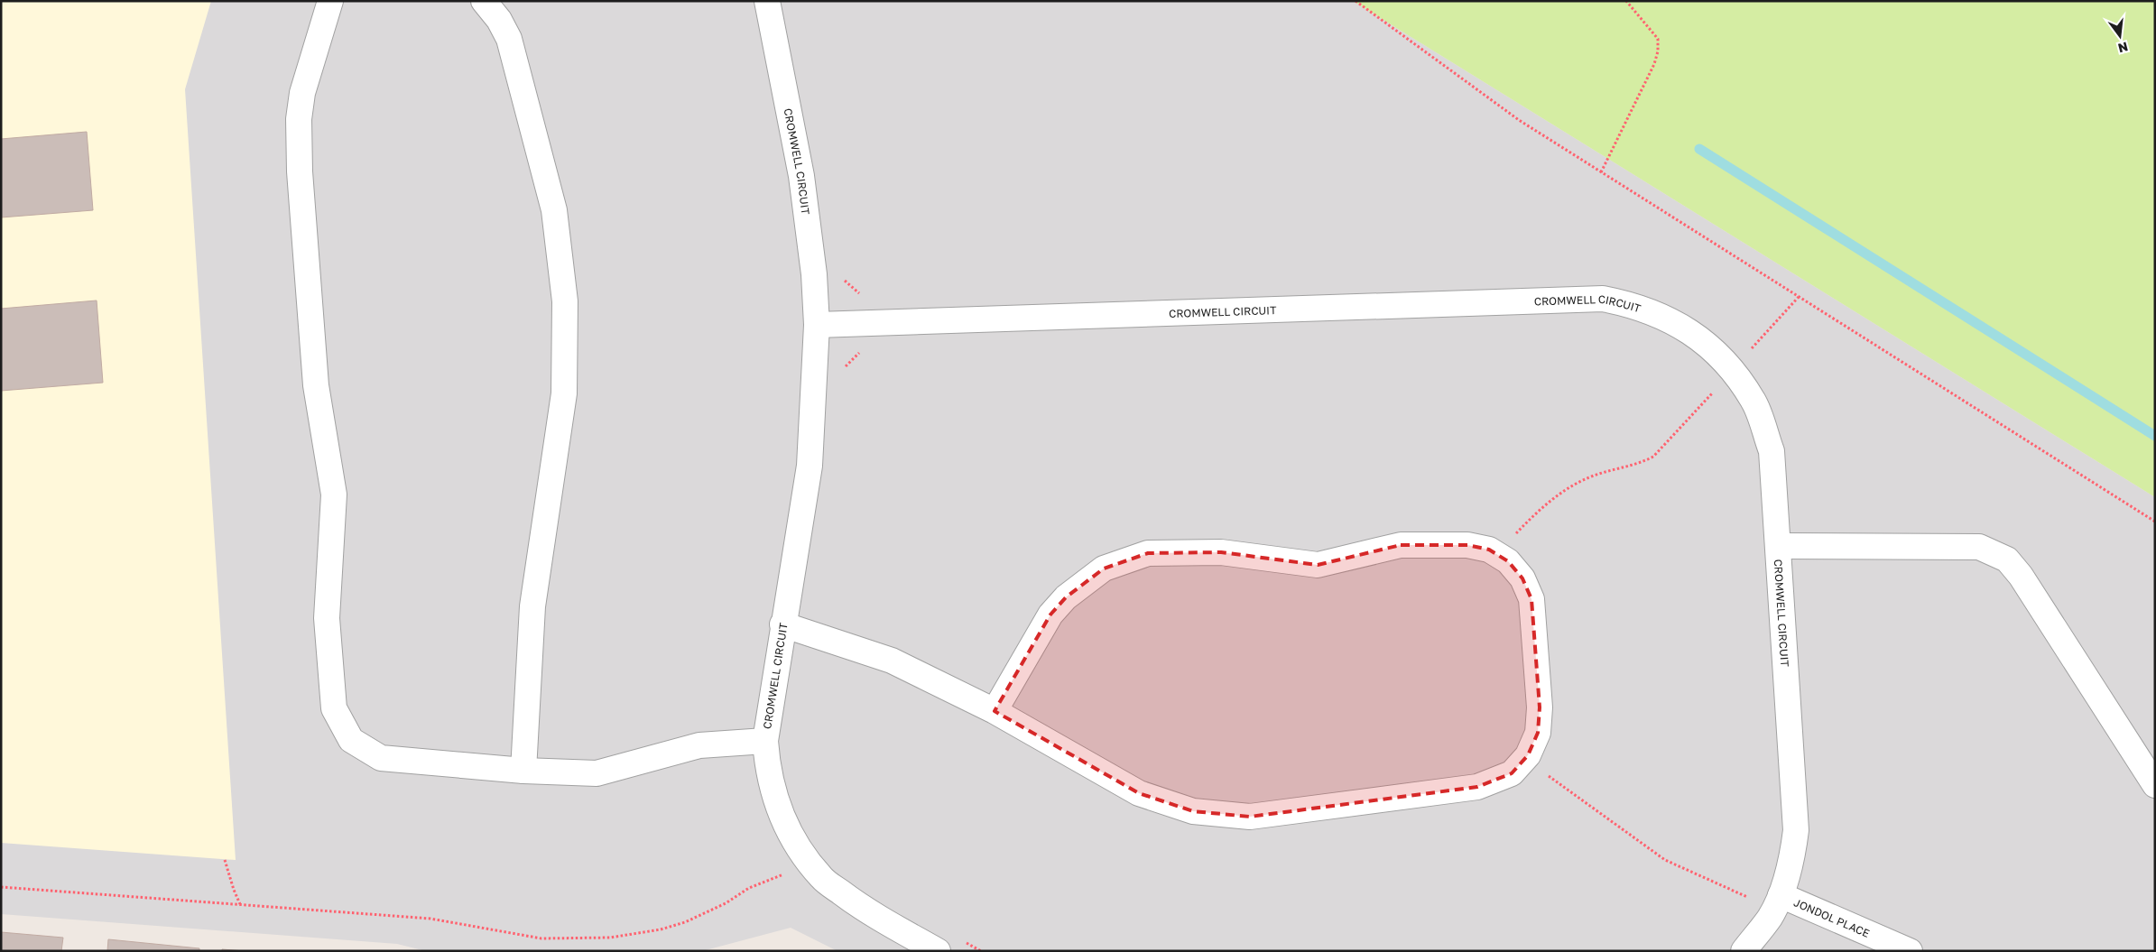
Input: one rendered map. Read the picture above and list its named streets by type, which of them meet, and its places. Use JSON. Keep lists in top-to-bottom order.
{
  "streets": {
    "street": ["CROMWELL CIRCUIT", "JONDOL PLACE"]
  },
  "crossings": [
    ["CROMWELL CIRCUIT", "JONDOL PLACE"]
  ],
  "north": "bottom"
}
